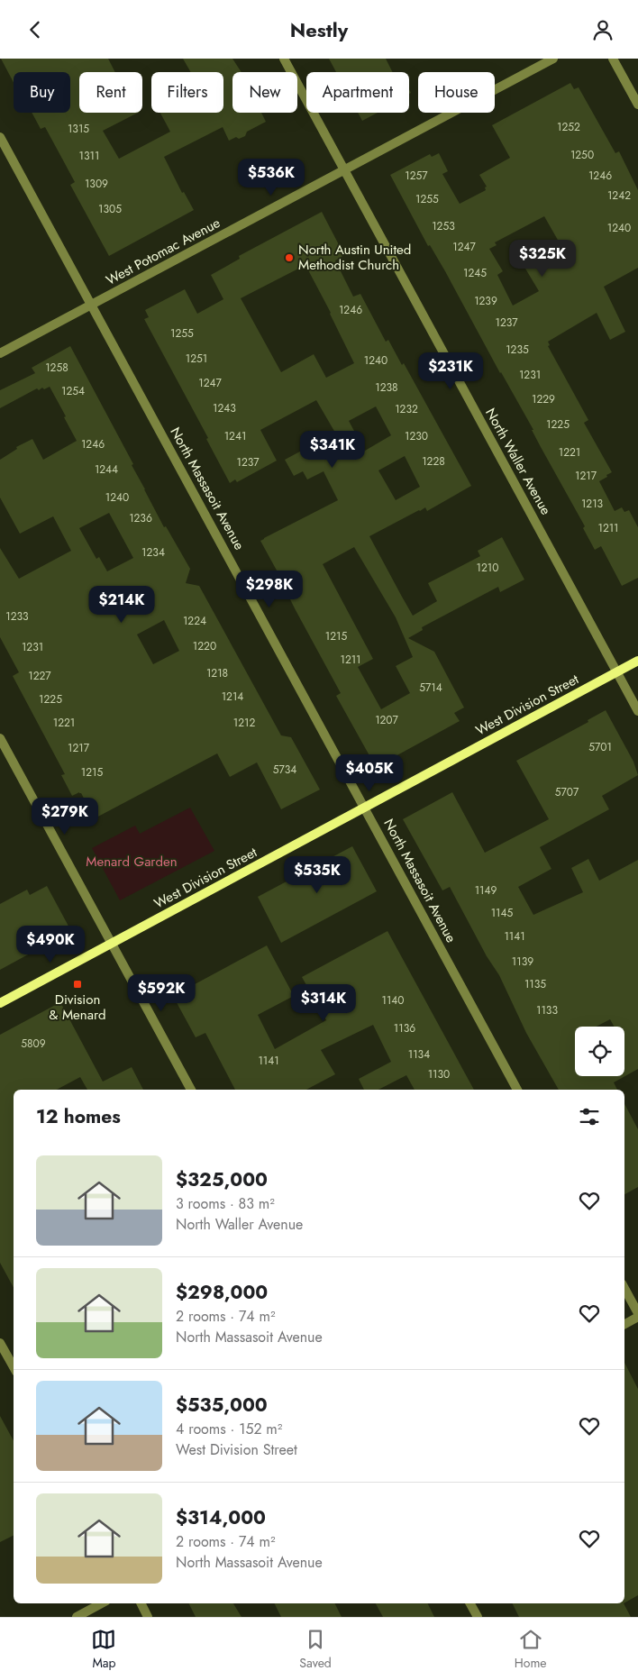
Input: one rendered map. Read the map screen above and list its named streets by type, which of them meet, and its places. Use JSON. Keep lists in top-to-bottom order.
{
  "streets": {
    "main road": ["West Division Street"],
    "street": ["West Potomac Avenue", "North Waller Avenue", "North Massasoit Avenue"]
  },
  "crossings": [
    ["West Potomac Avenue", "North Waller Avenue"],
    ["West Potomac Avenue", "North Massasoit Avenue"],
    ["North Waller Avenue", "West Division Street"],
    ["North Massasoit Avenue", "West Division Street"]
  ],
  "parks": ["Menard Garden"],
  "places": {
    "other": ["North Austin United Methodist Church"],
    "transit": ["Division & Menard"]
  },
  "house_numbers": [
    "1252",
    "1315",
    "1250",
    "1311",
    "1257",
    "1246",
    "1309",
    "1242",
    "1255",
    "1305",
    "1253",
    "1240",
    "1247",
    "1245",
    "1239",
    "1246",
    "1237",
    "1255",
    "1235",
    "1251",
    "1240",
    "1258",
    "1231",
    "1247",
    "1238",
    "1254",
    "1229",
    "1243",
    "1232",
    "1225",
    "1241",
    "1230",
    "1246",
    "1221",
    "1228",
    "1237",
    "1244",
    "1217",
    "1240",
    "1213",
    "1236",
    "1211",
    "1234",
    "1210",
    "1233",
    "1224",
    "1215",
    "1220",
    "1231",
    "1211",
    "1218",
    "1227",
    "5714",
    "1214",
    "1225",
    "1207",
    "1221",
    "1212",
    "5701",
    "1217",
    "5734",
    "1215",
    "5707",
    "1149",
    "1145",
    "1141",
    "1139",
    "1135",
    "1140",
    "1133",
    "1136",
    "5809",
    "1134",
    "1141",
    "1130"
  ],
  "page": {
    "header": "Nestly",
    "chip": [
      "Buy",
      "Rent",
      "Filters",
      "New",
      "Apartment",
      "House"
    ],
    "price": [
      "$536K",
      "$325K",
      "$231K",
      "$341K",
      "$298K",
      "$214K",
      "$405K",
      "$279K",
      "$535K",
      "$490K",
      "$592K",
      "$314K"
    ],
    "heading": "12 homes",
    "list": [
      {
        "name": "$325,000",
        "note": "3 rooms · 83 m² · North Waller Avenue"
      },
      {
        "name": "$298,000",
        "note": "2 rooms · 74 m² · North Massasoit Avenue"
      },
      {
        "name": "$535,000",
        "note": "4 rooms · 152 m² · West Division Street"
      },
      {
        "name": "$314,000",
        "note": "2 rooms · 74 m² · North Massasoit Avenue"
      }
    ],
    "tabs": ["Map", "Saved", "Home"]
  }
}
